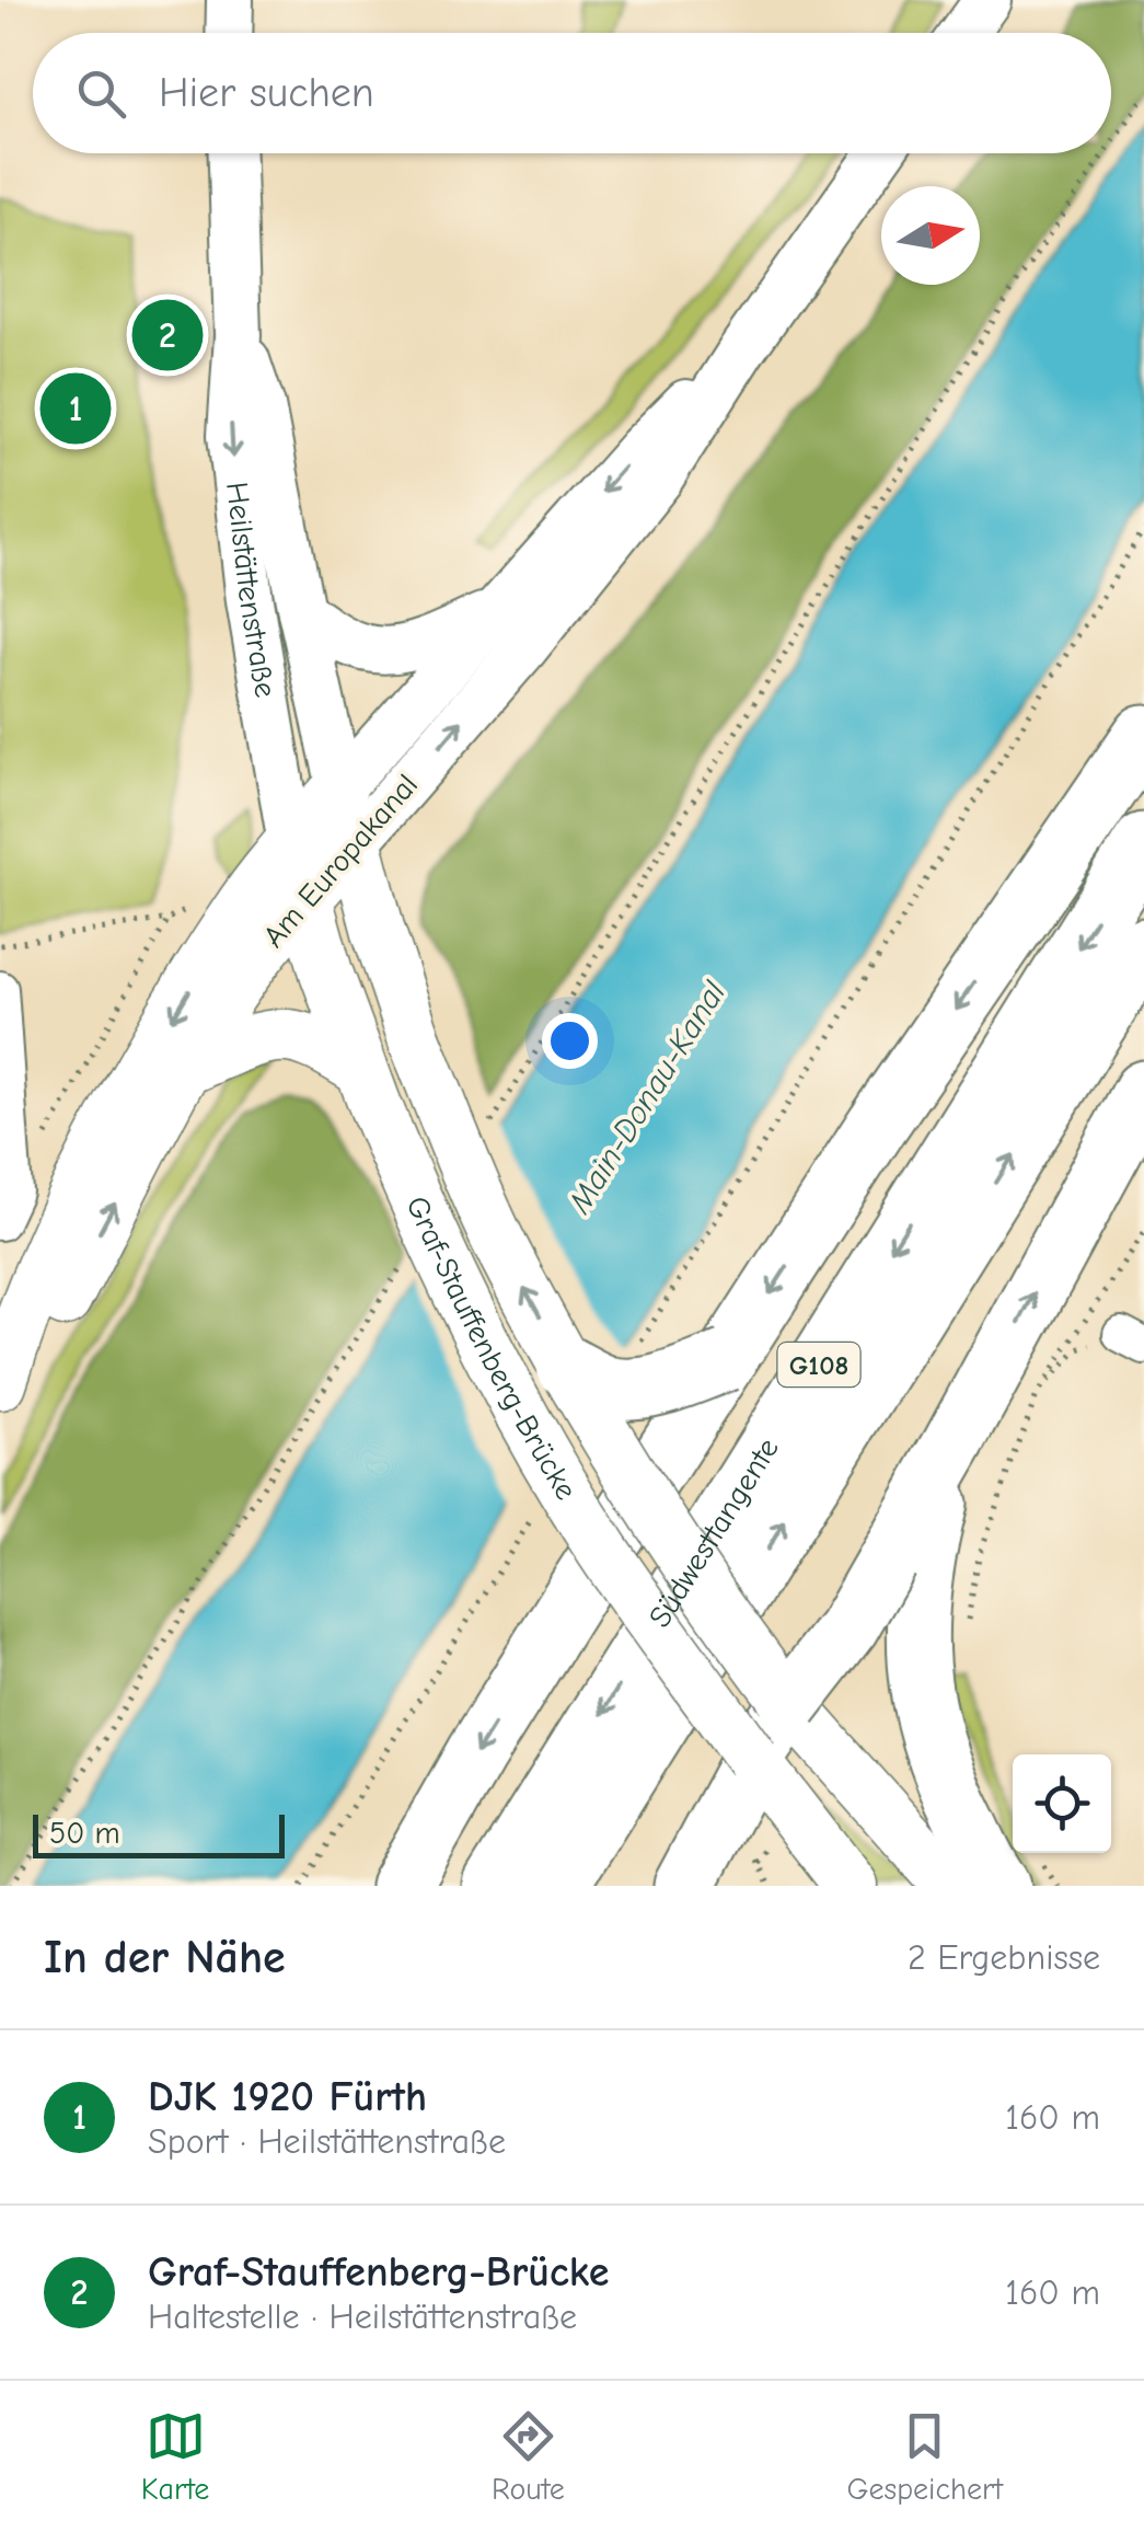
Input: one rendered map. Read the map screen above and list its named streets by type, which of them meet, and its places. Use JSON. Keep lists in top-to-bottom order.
{
  "streets": {
    "highway": ["G108", "Südwesttangente"],
    "main road": ["Am Europakanal", "Graf-Stauffenberg-Brücke"],
    "street": ["Heilstättenstraße"]
  },
  "crossings": [
    ["Heilstättenstraße", "Am Europakanal"],
    ["Heilstättenstraße", "Graf-Stauffenberg-Brücke"],
    ["Am Europakanal", "Graf-Stauffenberg-Brücke"]
  ],
  "water": ["Main-Donau-Kanal"],
  "scale_bar": "50 m",
  "north": "right",
  "page": {
    "search": "Hier suchen",
    "pins": ["2", "1"],
    "scale": "50 m",
    "heading": ["In der Nähe", "2 Ergebnisse"],
    "list": [
      {
        "mark": "1",
        "name": "DJK 1920 Fürth",
        "note": "Sport · Heilstättenstraße",
        "value": "160 m"
      },
      {
        "mark": "2",
        "name": "Graf-Stauffenberg-Brücke",
        "note": "Haltestelle · Heilstättenstraße",
        "value": "160 m"
      }
    ],
    "nav": ["Karte", "Route", "Gespeichert"]
  }
}
